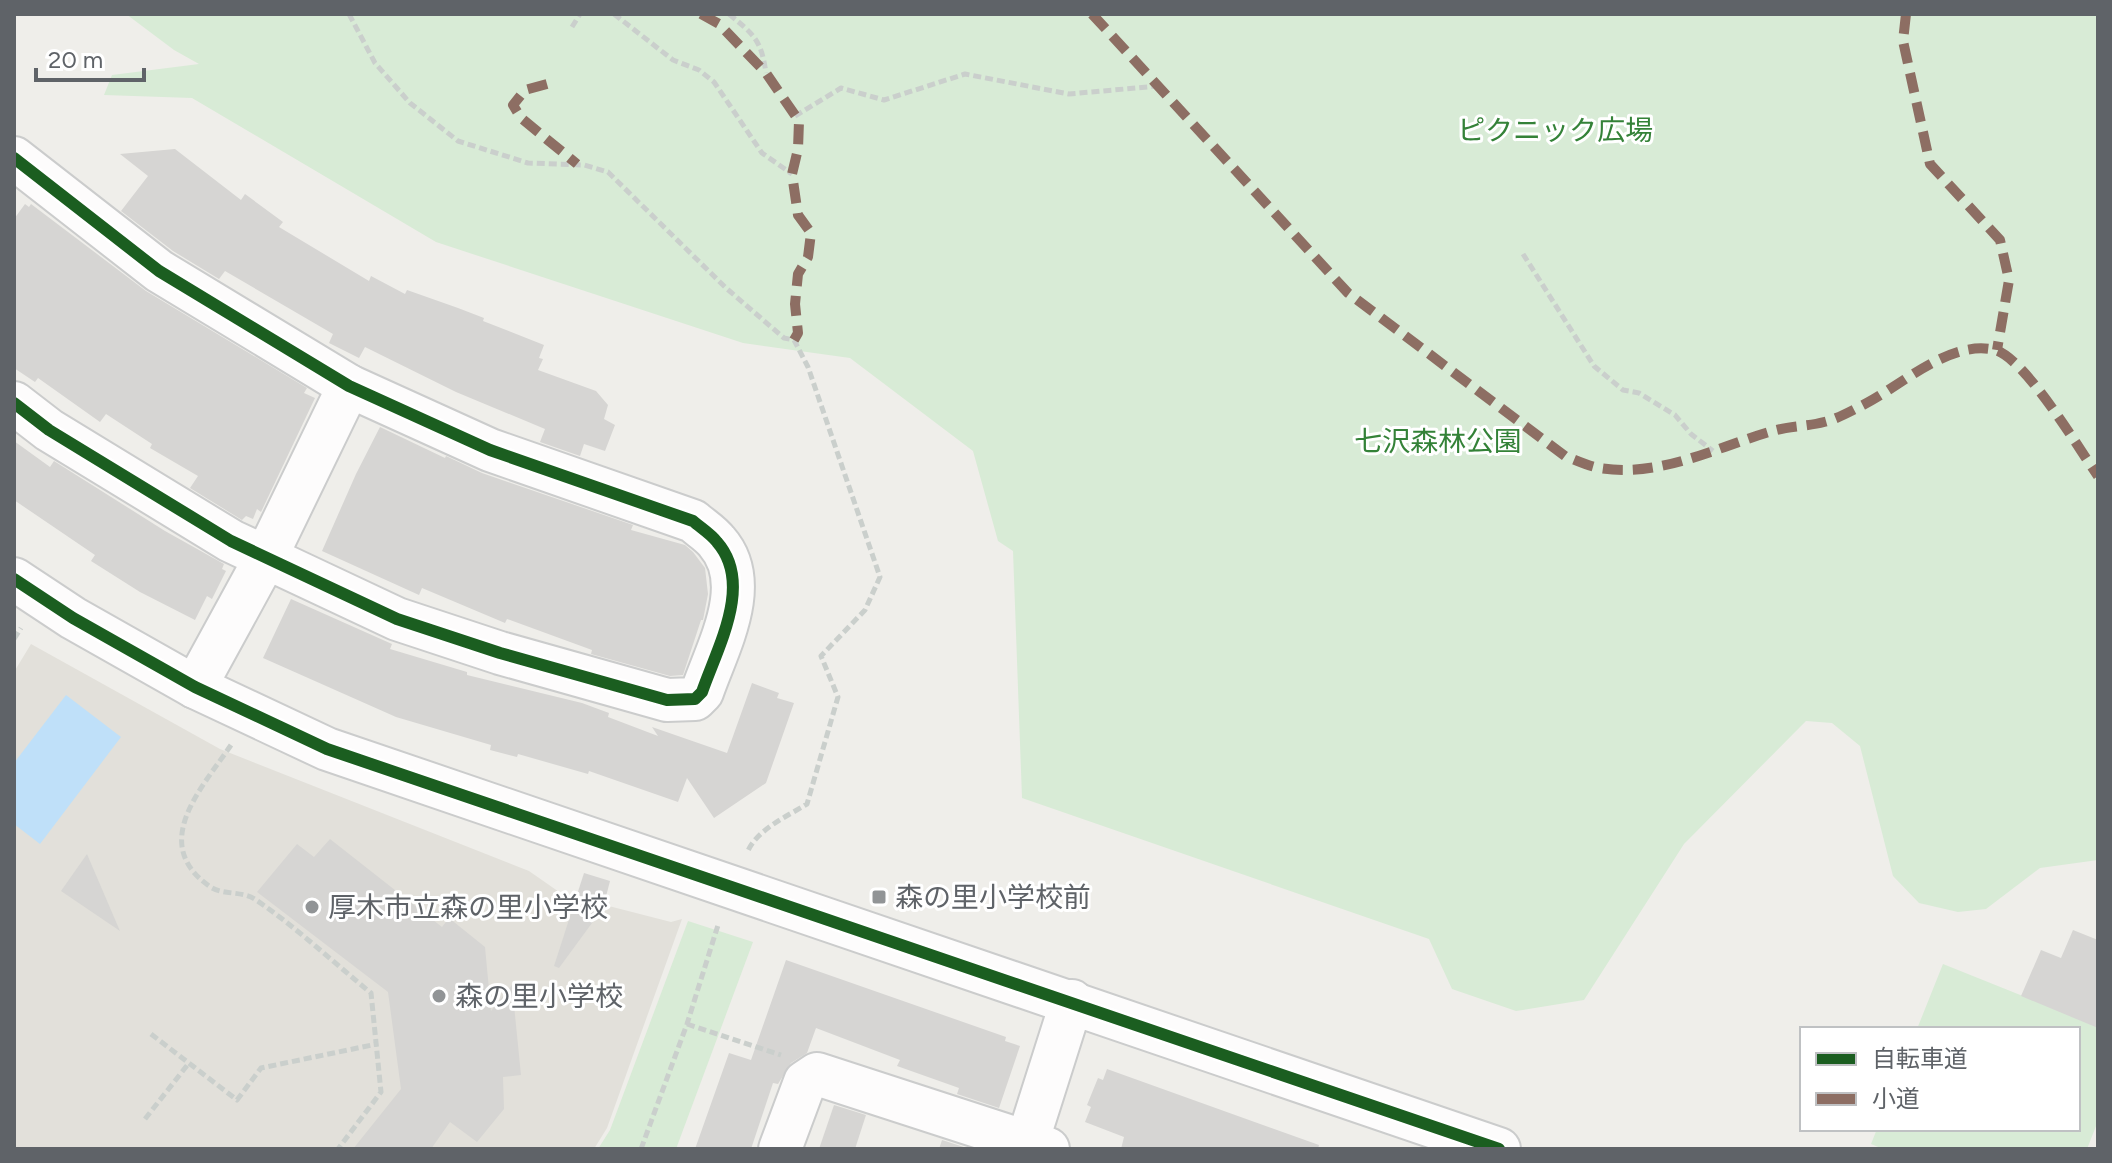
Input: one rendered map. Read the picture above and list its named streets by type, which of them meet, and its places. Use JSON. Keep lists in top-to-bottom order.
{
  "parks": ["ピクニック広場", "七沢森林公園"],
  "places": {
    "transit": ["森の里小学校前"],
    "other": ["厚木市立森の里小学校", "森の里小学校"]
  },
  "legend": ["自転車道", "小道"],
  "scale_bar": "20 m"
}
